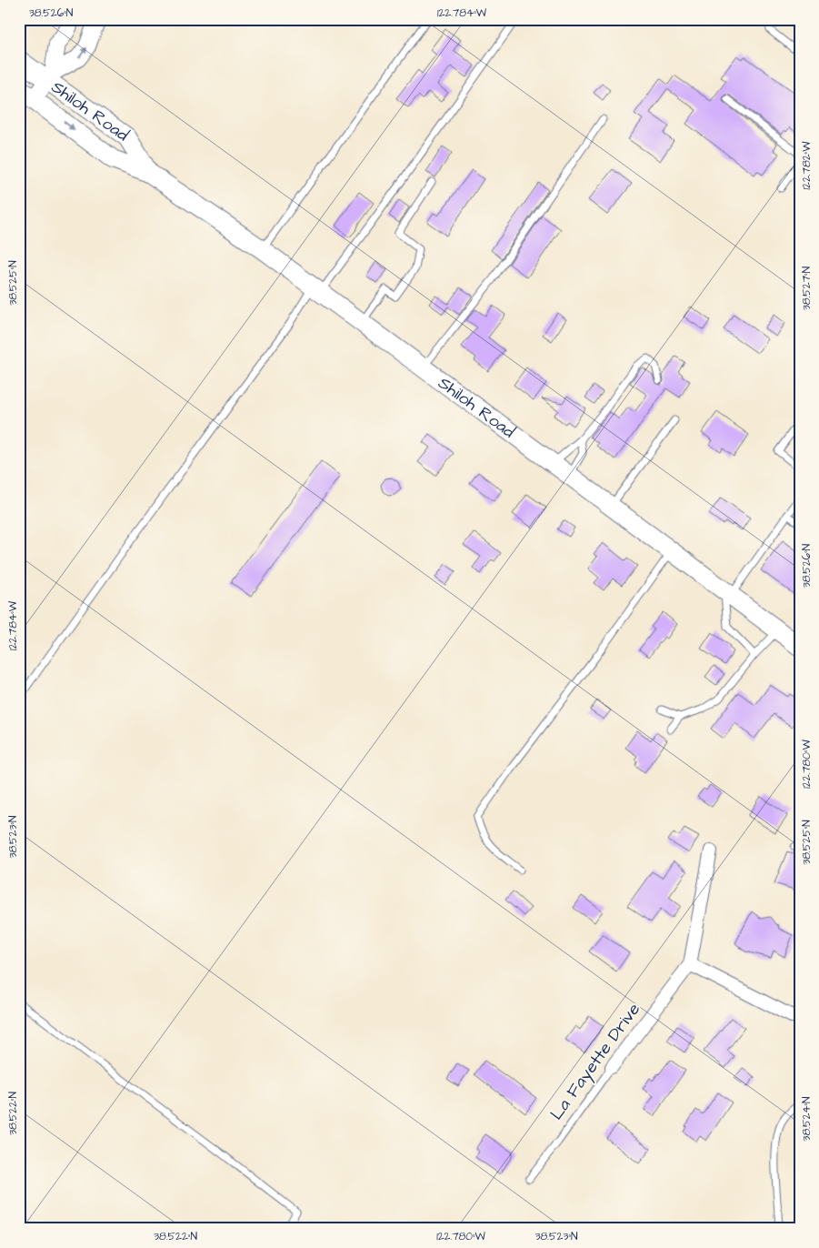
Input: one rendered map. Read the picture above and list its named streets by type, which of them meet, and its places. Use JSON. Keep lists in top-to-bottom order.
{
  "streets": {
    "main road": ["Shiloh Road"],
    "street": ["La Fayette Drive"]
  },
  "coordinates": [
    "38.526°N",
    "122.784°W",
    "122.782°W",
    "38.525°N",
    "38.527°N",
    "122.780°W",
    "38.523°N",
    "38.522°N",
    "38.524°N"
  ]
}
